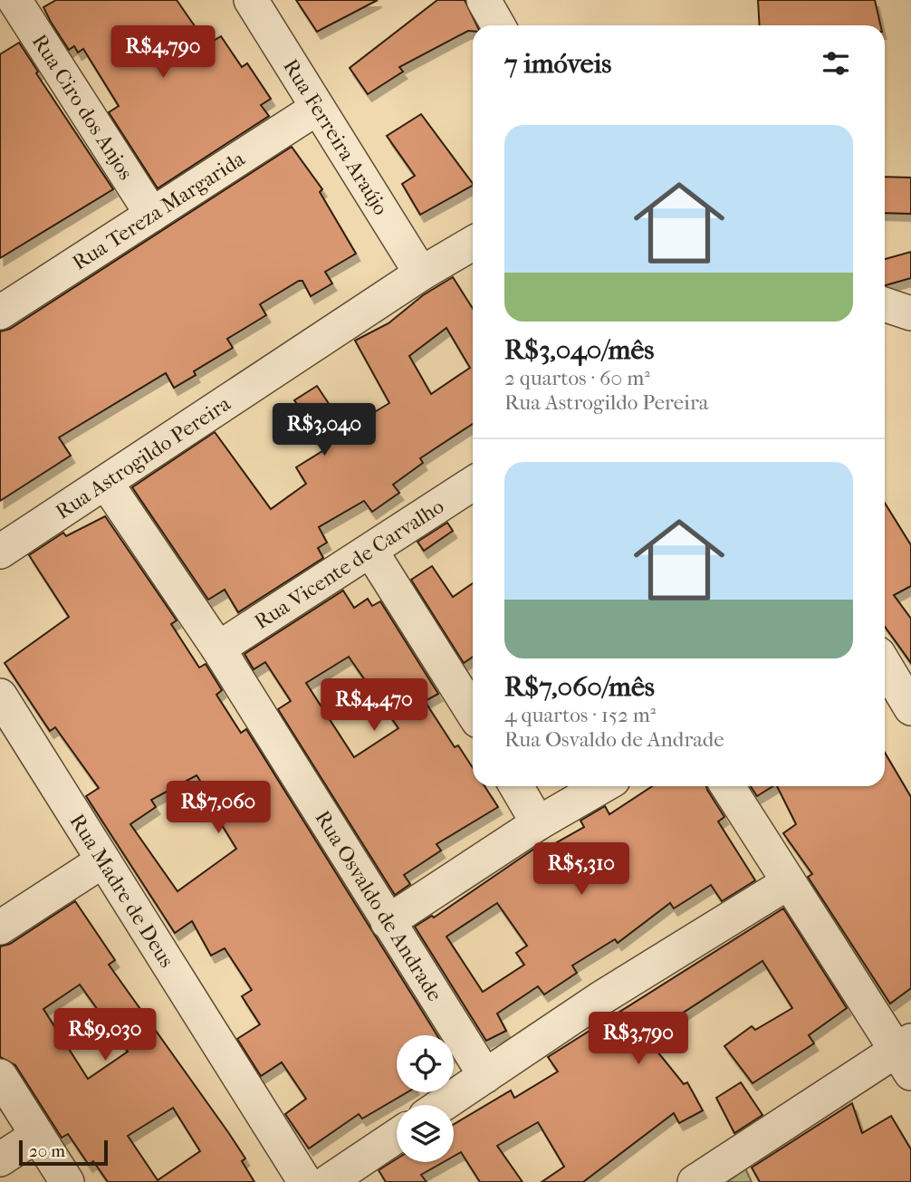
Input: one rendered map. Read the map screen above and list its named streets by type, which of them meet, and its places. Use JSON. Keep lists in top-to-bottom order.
{
  "streets": {
    "street": [
      "Rua Ciro dos Anjos",
      "Rua Ferreira Araújo",
      "Rua Tereza Margarida",
      "Rua Astrogildo Pereira",
      "Rua Vicente de Carvalho",
      "Rua Madre de Deus",
      "Rua Osvaldo de Andrade"
    ]
  },
  "crossings": [
    ["Rua Ciro dos Anjos", "Rua Tereza Margarida"],
    ["Rua Ferreira Araújo", "Rua Tereza Margarida"],
    ["Rua Ferreira Araújo", "Rua Astrogildo Pereira"],
    ["Rua Astrogildo Pereira", "Rua Osvaldo de Andrade"],
    ["Rua Vicente de Carvalho", "Rua Osvaldo de Andrade"]
  ],
  "scale_bar": "20 m",
  "page": {
    "price": [
      "R$4,790",
      "R$3,040",
      "R$4,470",
      "R$7,060",
      "R$5,310",
      "R$9,030",
      "R$3,790"
    ],
    "heading": "7 imóveis",
    "list": [
      {
        "name": "R$3,040/mês",
        "note": "2 quartos · 60 m² · Rua Astrogildo Pereira"
      },
      {
        "name": "R$7,060/mês",
        "note": "4 quartos · 152 m² · Rua Osvaldo de Andrade"
      }
    ],
    "scale": "20 m"
  }
}
